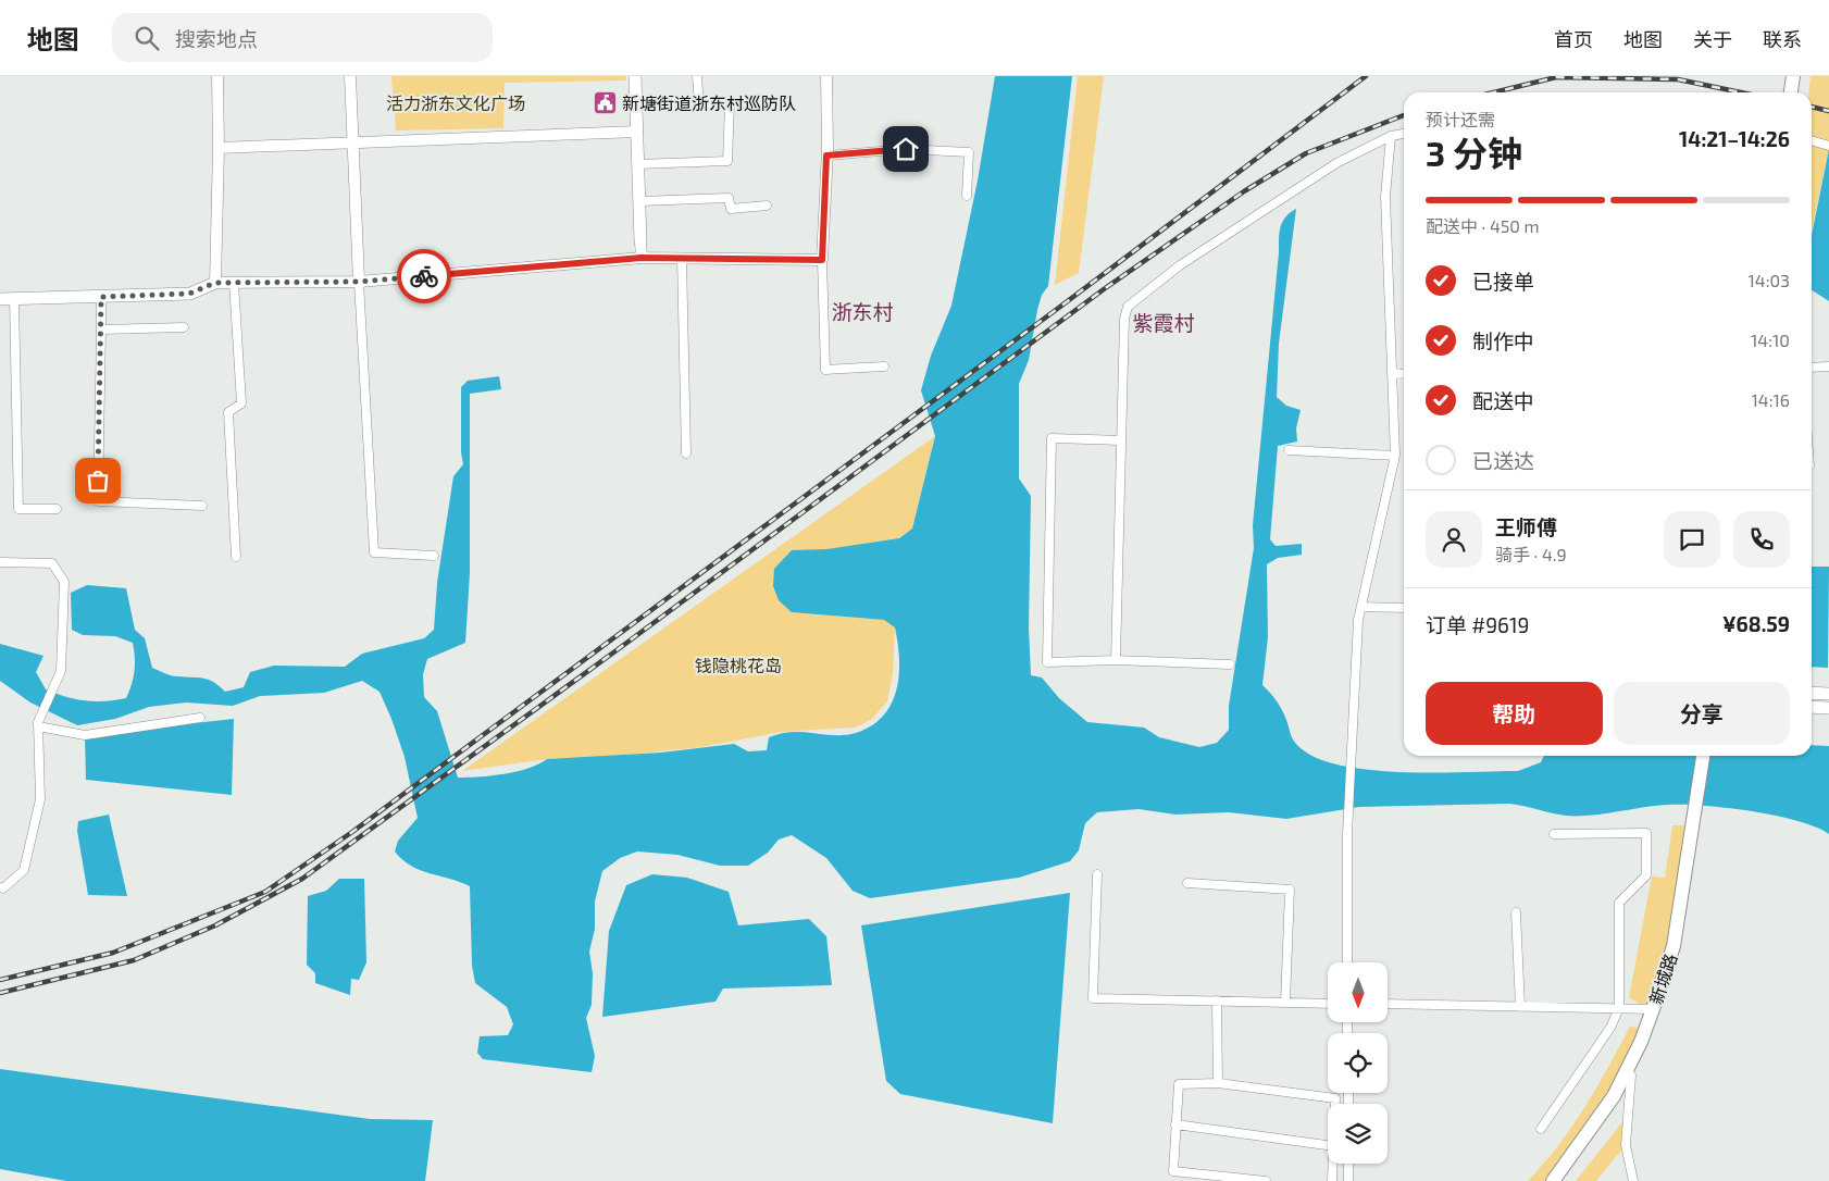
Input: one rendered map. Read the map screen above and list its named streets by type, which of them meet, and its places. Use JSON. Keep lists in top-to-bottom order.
{
  "streets": {
    "main road": ["新城路"]
  },
  "districts": ["浙东村", "紫霞村"],
  "parks": ["活力浙东文化广场", "钱隐桃花岛"],
  "places": {
    "public building": ["新塘街道浙东村巡防队"]
  },
  "north": "bottom",
  "page": {
    "header": "地图",
    "search": "搜索地点",
    "nav": [
      "首页",
      "地图",
      "关于",
      "联系"
    ],
    "heading": ["3 分钟", "预计还需", "14:21–14:26"],
    "panel": [
      "王师傅",
      "骑手 · 4.9",
      "订单 #9619",
      "¥68.59"
    ],
    "bar": "配送中 · 450 m",
    "list": [
      ["已接单", "14:03"],
      ["制作中", "14:10"],
      ["配送中", "14:16"],
      "已送达"
    ],
    "buttons": ["帮助", "分享"]
  }
}
